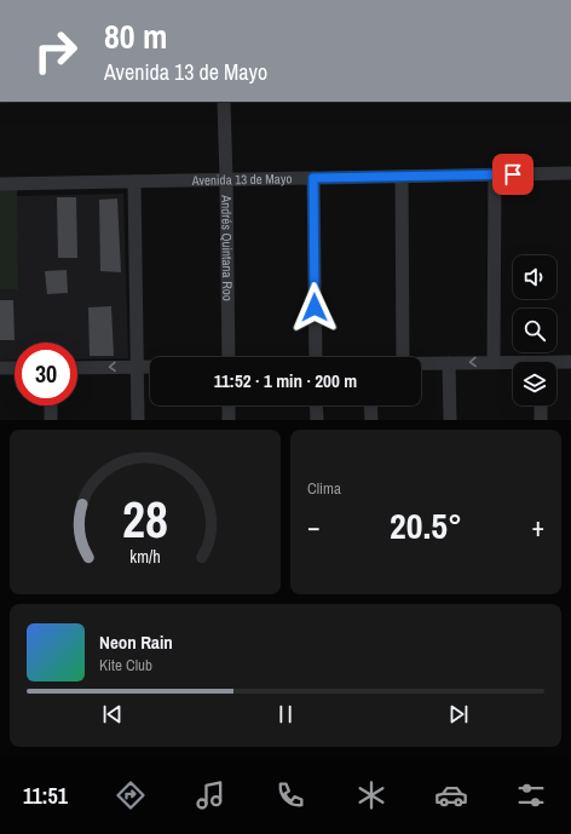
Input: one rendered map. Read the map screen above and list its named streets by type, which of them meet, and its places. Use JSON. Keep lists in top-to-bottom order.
{
  "streets": {
    "street": ["Avenida 13 de Mayo", "Andrés Quintana Roo"]
  },
  "crossings": [
    ["Avenida 13 de Mayo", "Andrés Quintana Roo"]
  ],
  "page": {
    "turn": ["80 m", "Avenida 13 de Mayo"],
    "limit": "30",
    "trip": "11:52 · 1 min · 200 m",
    "tile": "Clima",
    "heat": ["−", "20.5°", "+"],
    "song": ["Neon Rain", "Kite Club"],
    "tabs": "11:51",
    "gauge": ["28", "km/h"]
  }
}
